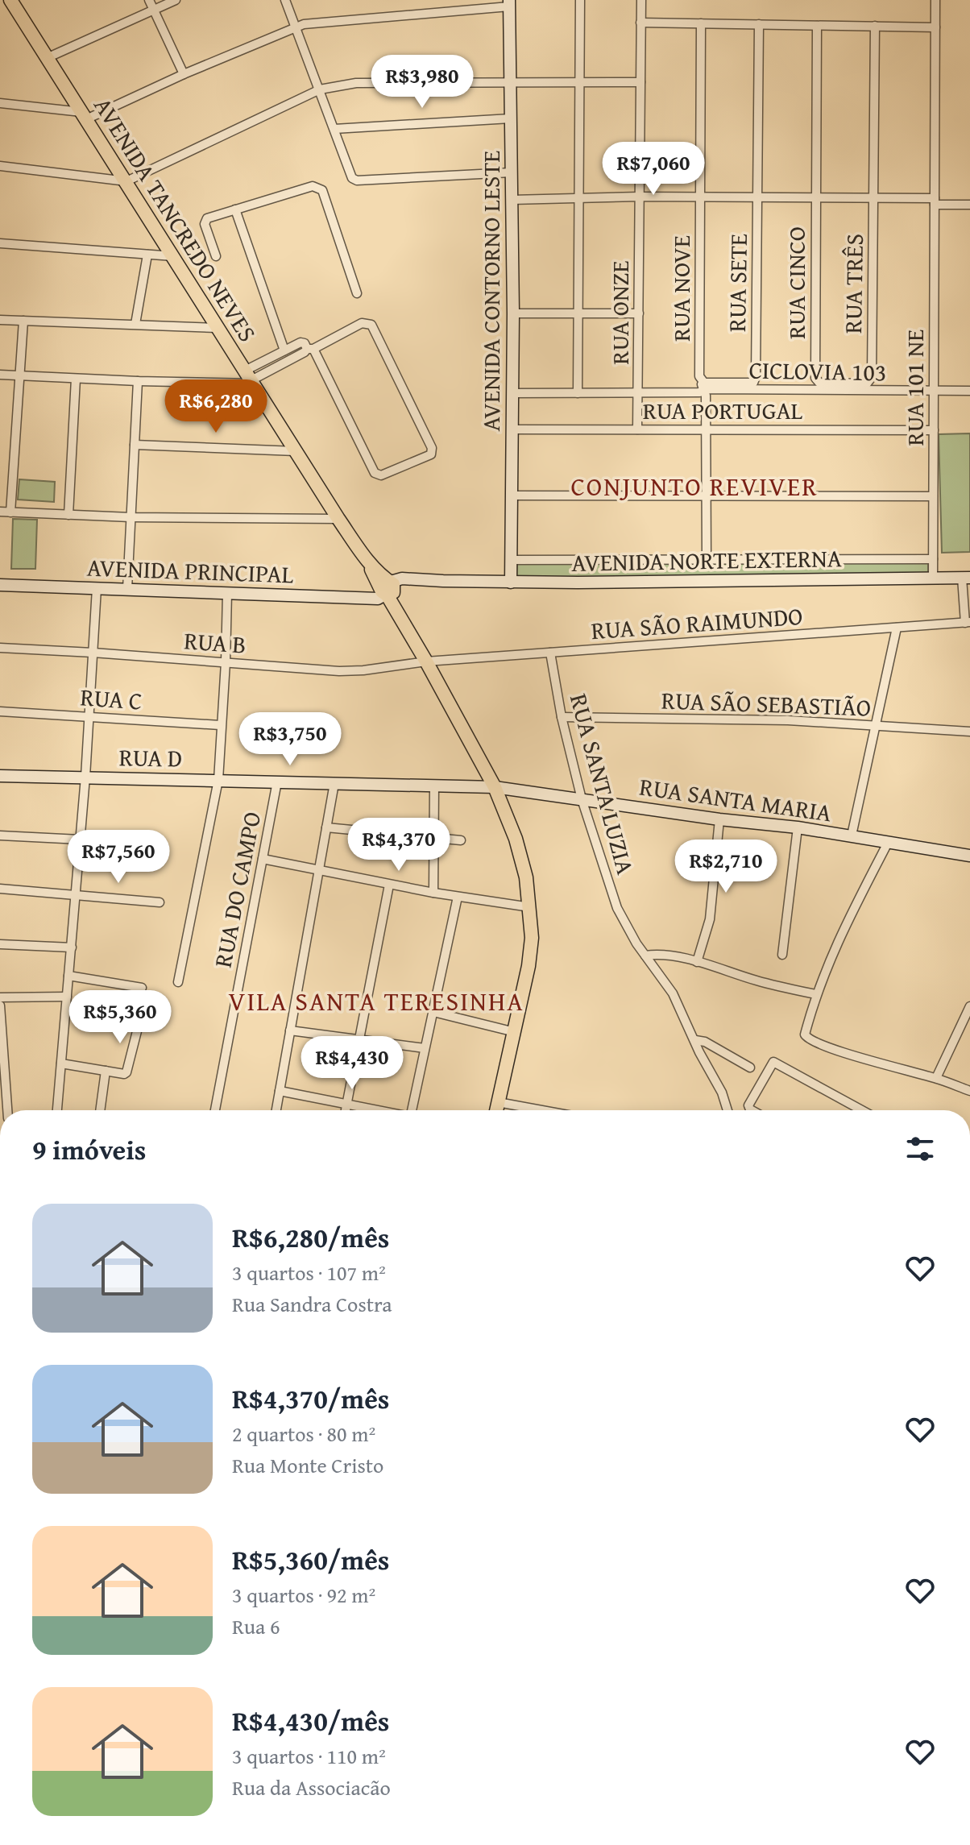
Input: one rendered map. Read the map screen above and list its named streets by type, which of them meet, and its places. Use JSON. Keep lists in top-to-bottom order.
{
  "streets": {
    "main road": ["AVENIDA TANCREDO NEVES"],
    "street": [
      "RUA SETE",
      "RUA CINCO",
      "RUA TRÊS",
      "RUA NOVE",
      "AVENIDA CONTORNO LESTE",
      "RUA ONZE",
      "CICLOVIA 103",
      "RUA 101 NE",
      "RUA PORTUGAL",
      "AVENIDA NORTE EXTERNA",
      "AVENIDA PRINCIPAL",
      "RUA SÃO RAIMUNDO",
      "RUA B",
      "RUA C",
      "RUA SÃO SEBASTIÃO",
      "RUA D",
      "RUA SANTA LUZIA",
      "RUA SANTA MARIA",
      "RUA DO CAMPO"
    ]
  },
  "crossings": [
    ["AVENIDA TANCREDO NEVES", "AVENIDA NORTE EXTERNA"],
    ["AVENIDA TANCREDO NEVES", "AVENIDA PRINCIPAL"],
    ["AVENIDA TANCREDO NEVES", "RUA SÃO RAIMUNDO"],
    ["AVENIDA TANCREDO NEVES", "RUA B"],
    ["AVENIDA TANCREDO NEVES", "RUA D"],
    ["AVENIDA TANCREDO NEVES", "RUA SANTA MARIA"],
    ["RUA SETE", "RUA CINCO"],
    ["RUA SETE", "RUA NOVE"],
    ["RUA CINCO", "RUA TRÊS"],
    ["RUA CINCO", "CICLOVIA 103"],
    ["RUA TRÊS", "CICLOVIA 103"],
    ["RUA NOVE", "CICLOVIA 103"],
    ["RUA NOVE", "RUA PORTUGAL"],
    ["RUA NOVE", "AVENIDA NORTE EXTERNA"],
    ["AVENIDA CONTORNO LESTE", "CICLOVIA 103"],
    ["AVENIDA CONTORNO LESTE", "RUA PORTUGAL"],
    ["AVENIDA CONTORNO LESTE", "AVENIDA NORTE EXTERNA"],
    ["RUA ONZE", "CICLOVIA 103"],
    ["RUA ONZE", "RUA PORTUGAL"],
    ["CICLOVIA 103", "RUA 101 NE"],
    ["RUA 101 NE", "RUA PORTUGAL"],
    ["RUA 101 NE", "AVENIDA NORTE EXTERNA"],
    ["AVENIDA NORTE EXTERNA", "AVENIDA PRINCIPAL"],
    ["RUA SÃO RAIMUNDO", "RUA B"],
    ["RUA SÃO RAIMUNDO", "RUA SANTA LUZIA"],
    ["RUA SÃO SEBASTIÃO", "RUA SANTA LUZIA"],
    ["RUA D", "RUA SANTA MARIA"],
    ["RUA D", "RUA DO CAMPO"],
    ["RUA SANTA LUZIA", "RUA SANTA MARIA"]
  ],
  "districts": ["CONJUNTO REVIVER", "VILA SANTA TERESINHA"],
  "page": {
    "price": [
      "R$3,980",
      "R$7,060",
      "R$6,280",
      "R$3,750",
      "R$4,370",
      "R$7,560",
      "R$2,710",
      "R$5,360",
      "R$4,430"
    ],
    "heading": "9 imóveis",
    "list": [
      {
        "name": "R$6,280/mês",
        "note": "3 quartos · 107 m² · Rua Sandra Costra"
      },
      {
        "name": "R$4,370/mês",
        "note": "2 quartos · 80 m² · Rua Monte Cristo"
      },
      {
        "name": "R$5,360/mês",
        "note": "3 quartos · 92 m² · Rua 6"
      },
      {
        "name": "R$4,430/mês",
        "note": "3 quartos · 110 m² · Rua da Associacão"
      }
    ]
  }
}
